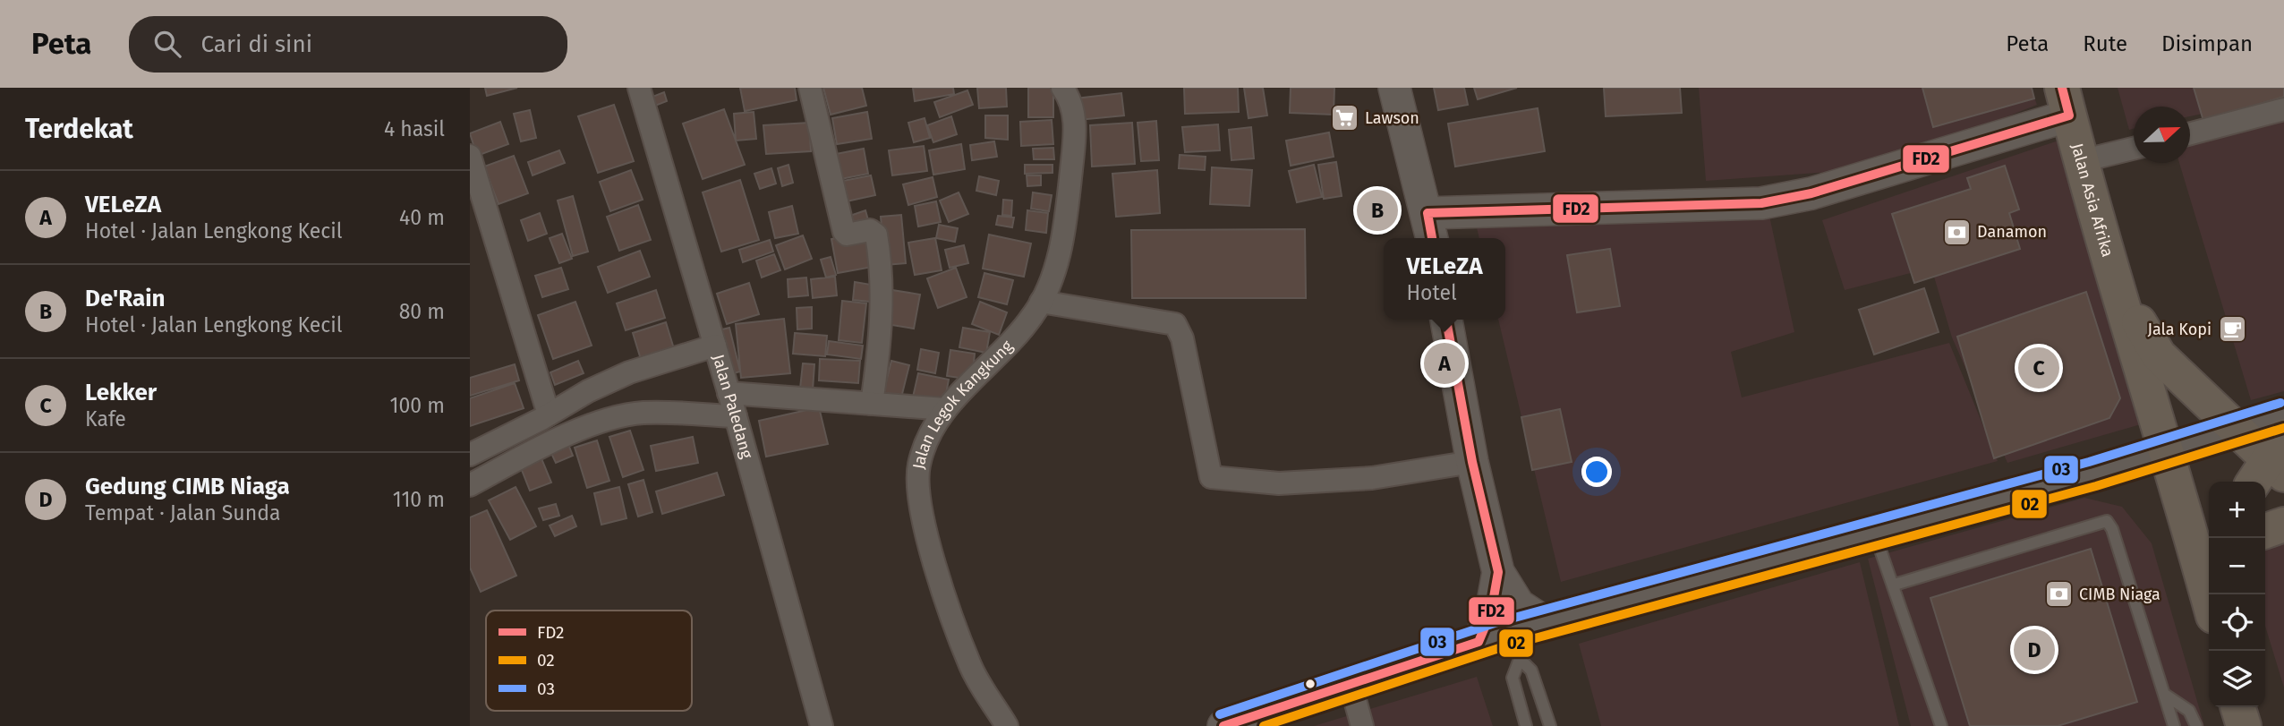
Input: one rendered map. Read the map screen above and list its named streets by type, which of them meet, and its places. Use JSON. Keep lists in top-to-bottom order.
{
  "streets": {
    "main road": ["Jalan Asia Afrika"],
    "street": ["Jalan Paledang", "Jalan Legok Kangkung"]
  },
  "places": {
    "supermarket": ["Lawson"],
    "bank": ["Danamon", "CIMB Niaga"],
    "cafe": ["Jala Kopi"]
  },
  "lines": ["transit line FD2", "transit line 03", "transit line 02"],
  "legend": ["FD2", "02", "03"],
  "north": "right",
  "page": {
    "header": "Peta",
    "search": "Cari di sini",
    "nav": ["Peta", "Rute", "Disimpan"],
    "heading": ["Terdekat", "4 hasil"],
    "list": [
      {
        "mark": "A",
        "name": "VELeZA",
        "note": "Hotel · Jalan Lengkong Kecil",
        "value": "40 m"
      },
      {
        "mark": "B",
        "name": "De'Rain",
        "note": "Hotel · Jalan Lengkong Kecil",
        "value": "80 m"
      },
      {
        "mark": "C",
        "name": "Lekker",
        "note": "Kafe",
        "value": "100 m"
      },
      {
        "mark": "D",
        "name": "Gedung CIMB Niaga",
        "note": "Tempat · Jalan Sunda",
        "value": "110 m"
      }
    ],
    "pins": [
      "B",
      "A",
      "C",
      "D"
    ],
    "popup": ["VELeZA", "Hotel"],
    "map_buttons": ["+", "−"]
  }
}
